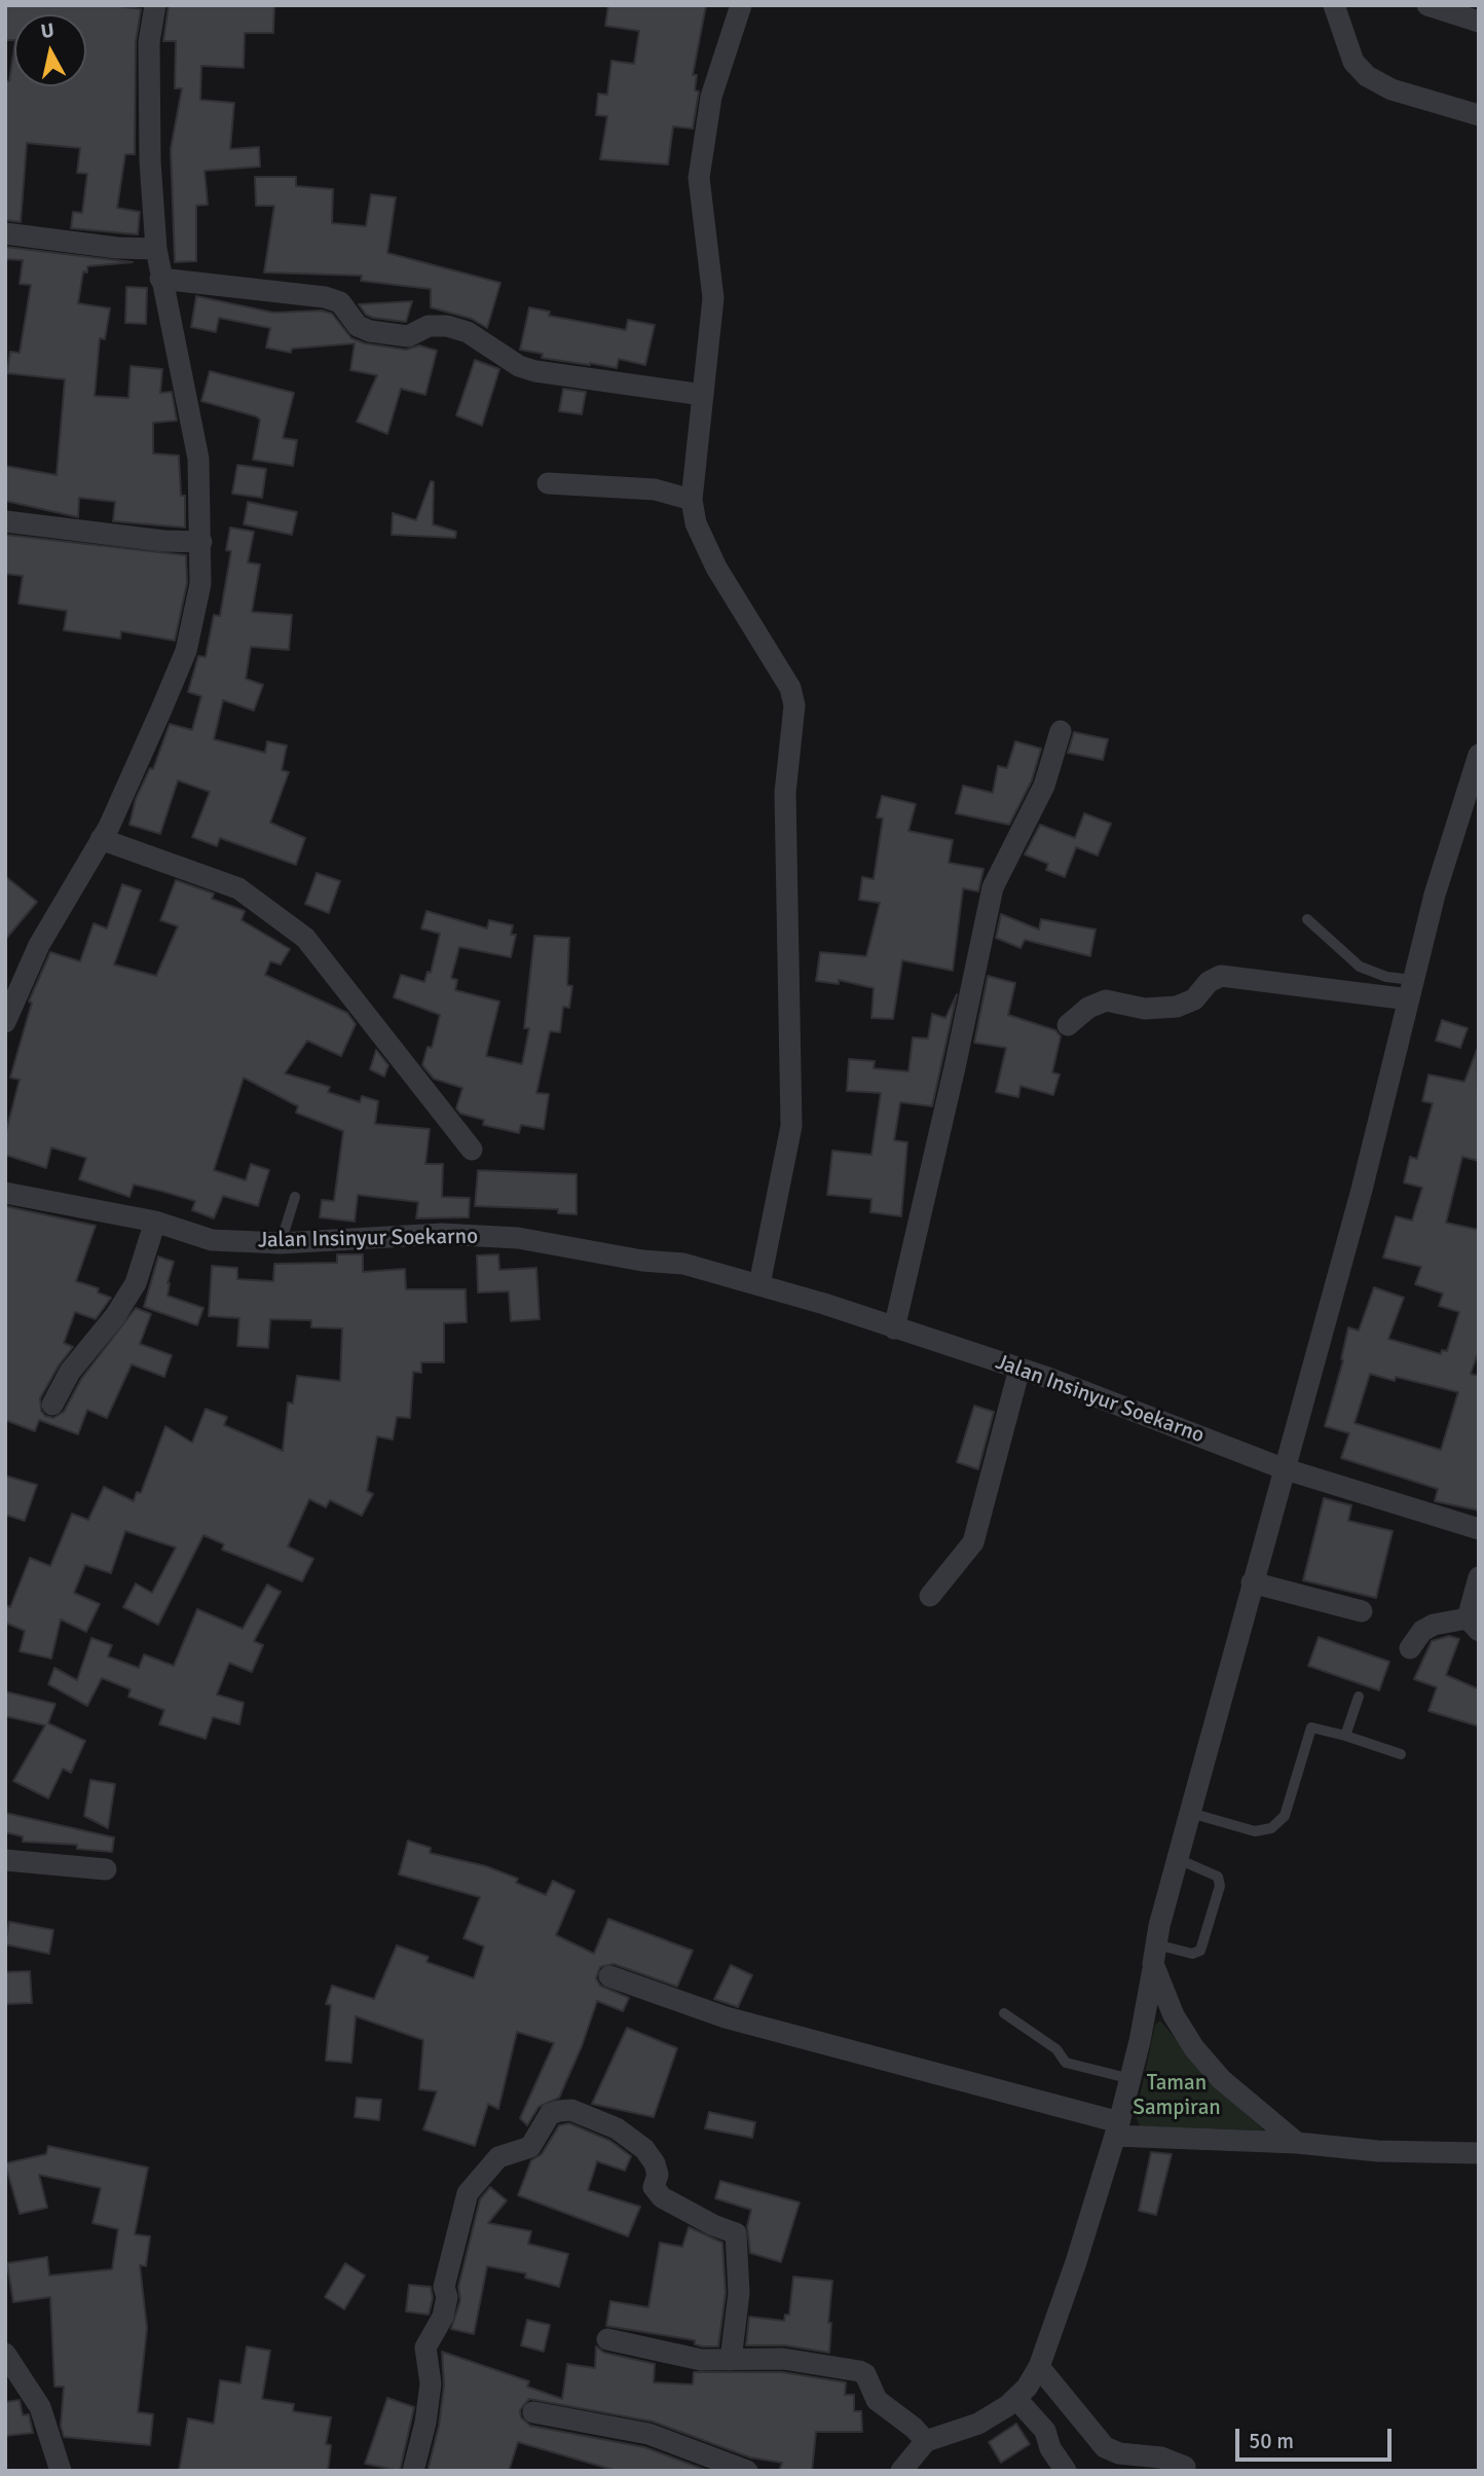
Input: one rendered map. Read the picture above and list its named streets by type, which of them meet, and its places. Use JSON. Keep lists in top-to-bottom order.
{
  "streets": {
    "street": ["Jalan Insinyur Soekarno"]
  },
  "parks": ["Taman Sampiran"],
  "scale_bar": "50 m",
  "north": "top"
}
